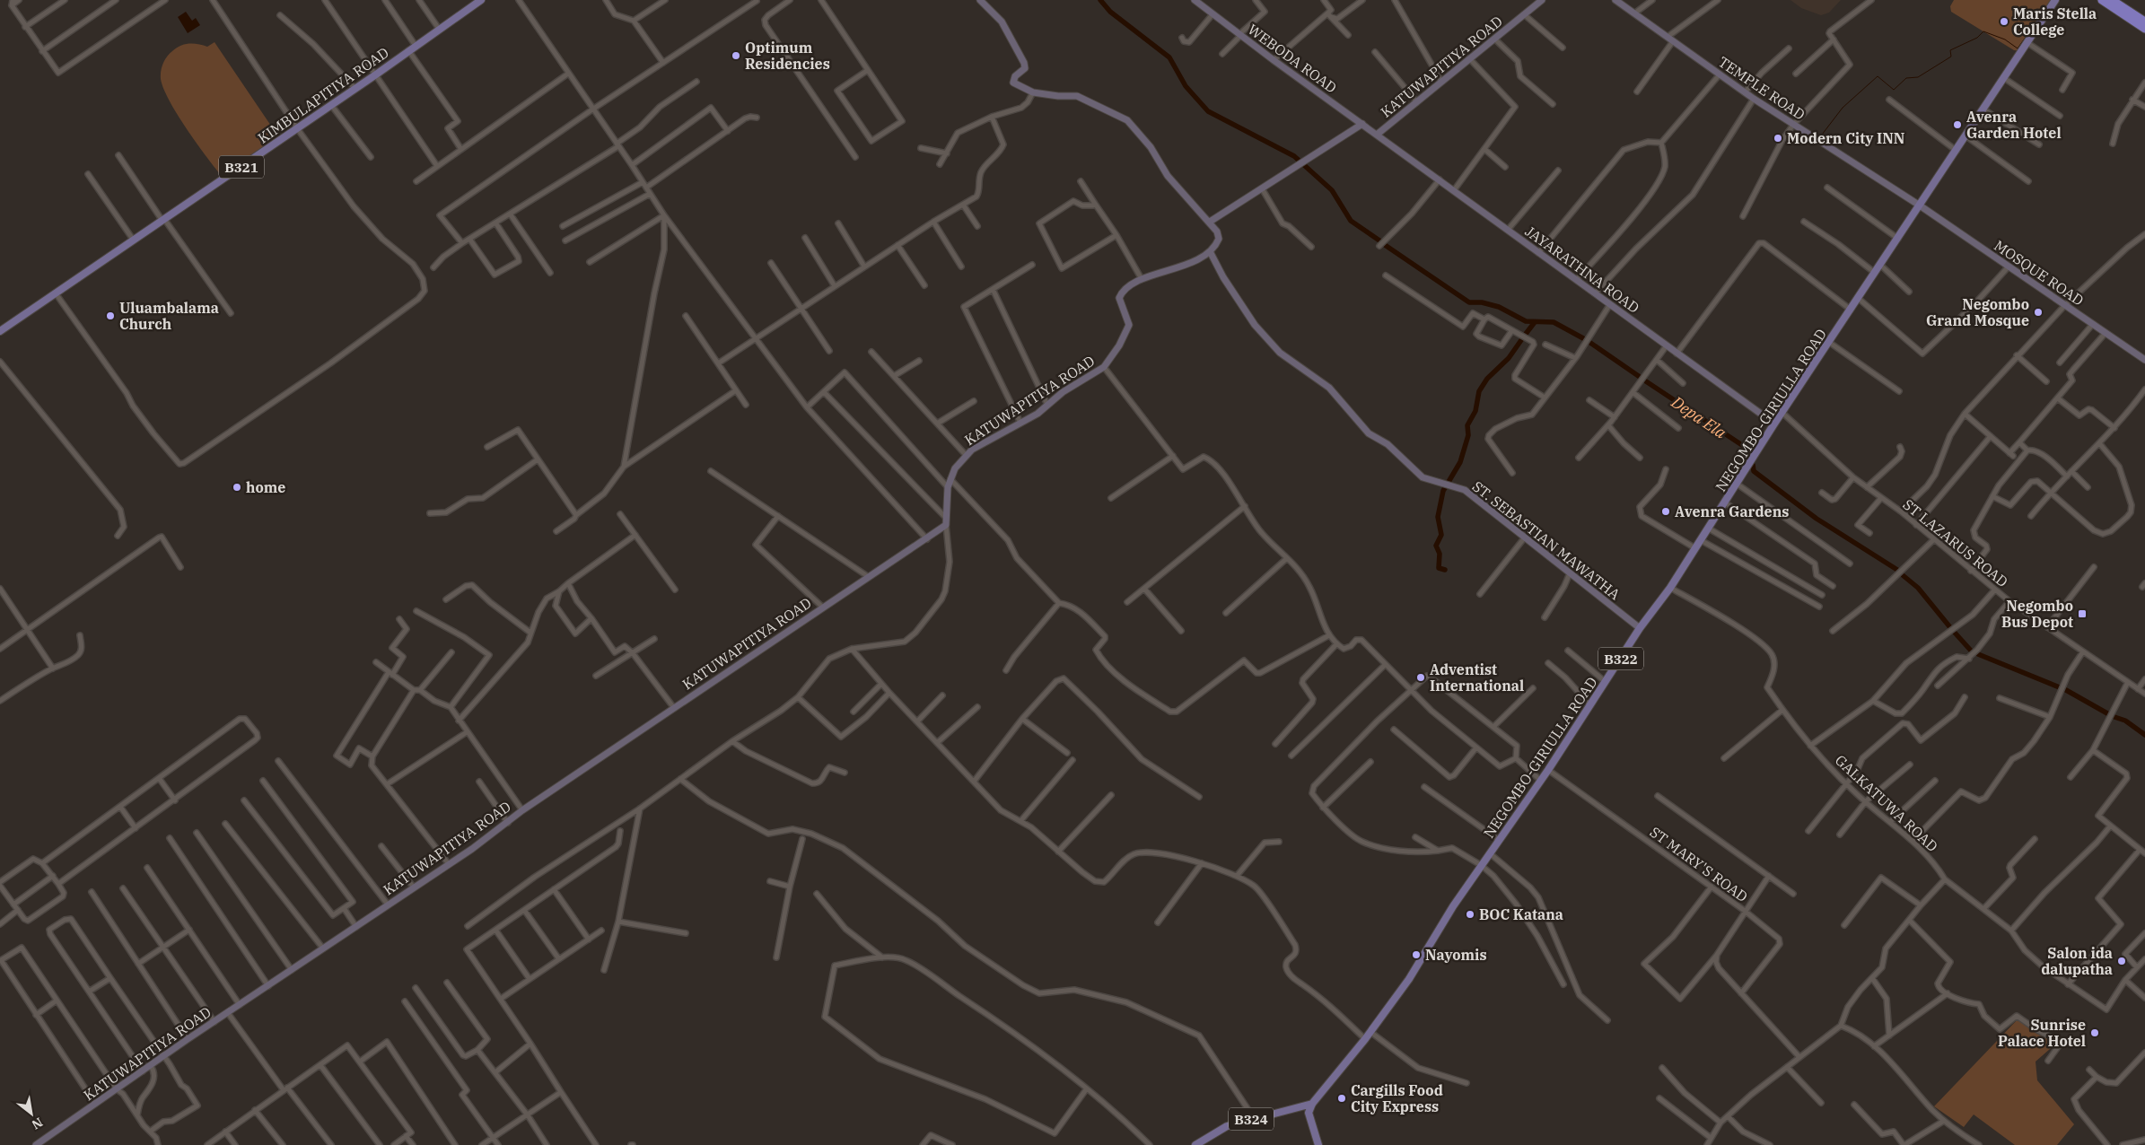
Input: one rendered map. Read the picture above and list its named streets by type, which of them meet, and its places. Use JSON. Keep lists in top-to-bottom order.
{
  "streets": {
    "main road": [
      "KIMBULAPITIYA ROAD",
      "B321",
      "NEGOMBO-GIRIULLA ROAD",
      "B322",
      "B324"
    ],
    "street": [
      "WEBODA ROAD",
      "KATUWAPITIYA ROAD",
      "TEMPLE ROAD",
      "JAYARATHNA ROAD",
      "MOSQUE ROAD",
      "ST. SEBASTIAN MAWATHA",
      "ST LAZARUS ROAD",
      "GALKATUWA ROAD",
      "ST MARY'S ROAD"
    ]
  },
  "crossings": [
    ["WEBODA ROAD", "KATUWAPITIYA ROAD"],
    ["WEBODA ROAD", "JAYARATHNA ROAD"],
    ["KATUWAPITIYA ROAD", "JAYARATHNA ROAD"],
    ["KATUWAPITIYA ROAD", "ST. SEBASTIAN MAWATHA"],
    ["TEMPLE ROAD", "MOSQUE ROAD"],
    ["TEMPLE ROAD", "NEGOMBO-GIRIULLA ROAD"],
    ["JAYARATHNA ROAD", "NEGOMBO-GIRIULLA ROAD"],
    ["MOSQUE ROAD", "NEGOMBO-GIRIULLA ROAD"],
    ["NEGOMBO-GIRIULLA ROAD", "ST. SEBASTIAN MAWATHA"],
    ["NEGOMBO-GIRIULLA ROAD", "ST LAZARUS ROAD"],
    ["NEGOMBO-GIRIULLA ROAD", "GALKATUWA ROAD"],
    ["NEGOMBO-GIRIULLA ROAD", "ST MARY'S ROAD"],
    ["NEGOMBO-GIRIULLA ROAD", "B324"]
  ],
  "water": ["Depa Ela"],
  "places": {
    "other": [
      "Maris Stella College",
      "Optimum Residencies",
      "Avenra Garden Hotel",
      "Modern City INN",
      "Negombo Grand Mosque",
      "Uluambalama Church",
      "home",
      "Avenra Gardens",
      "Adventist International",
      "BOC Katana",
      "Nayomis",
      "Salon ida dalupatha",
      "Sunrise Palace Hotel",
      "Cargills Food City Express"
    ],
    "transit": ["Negombo Bus Depot"]
  },
  "north": "bottom right"
}
